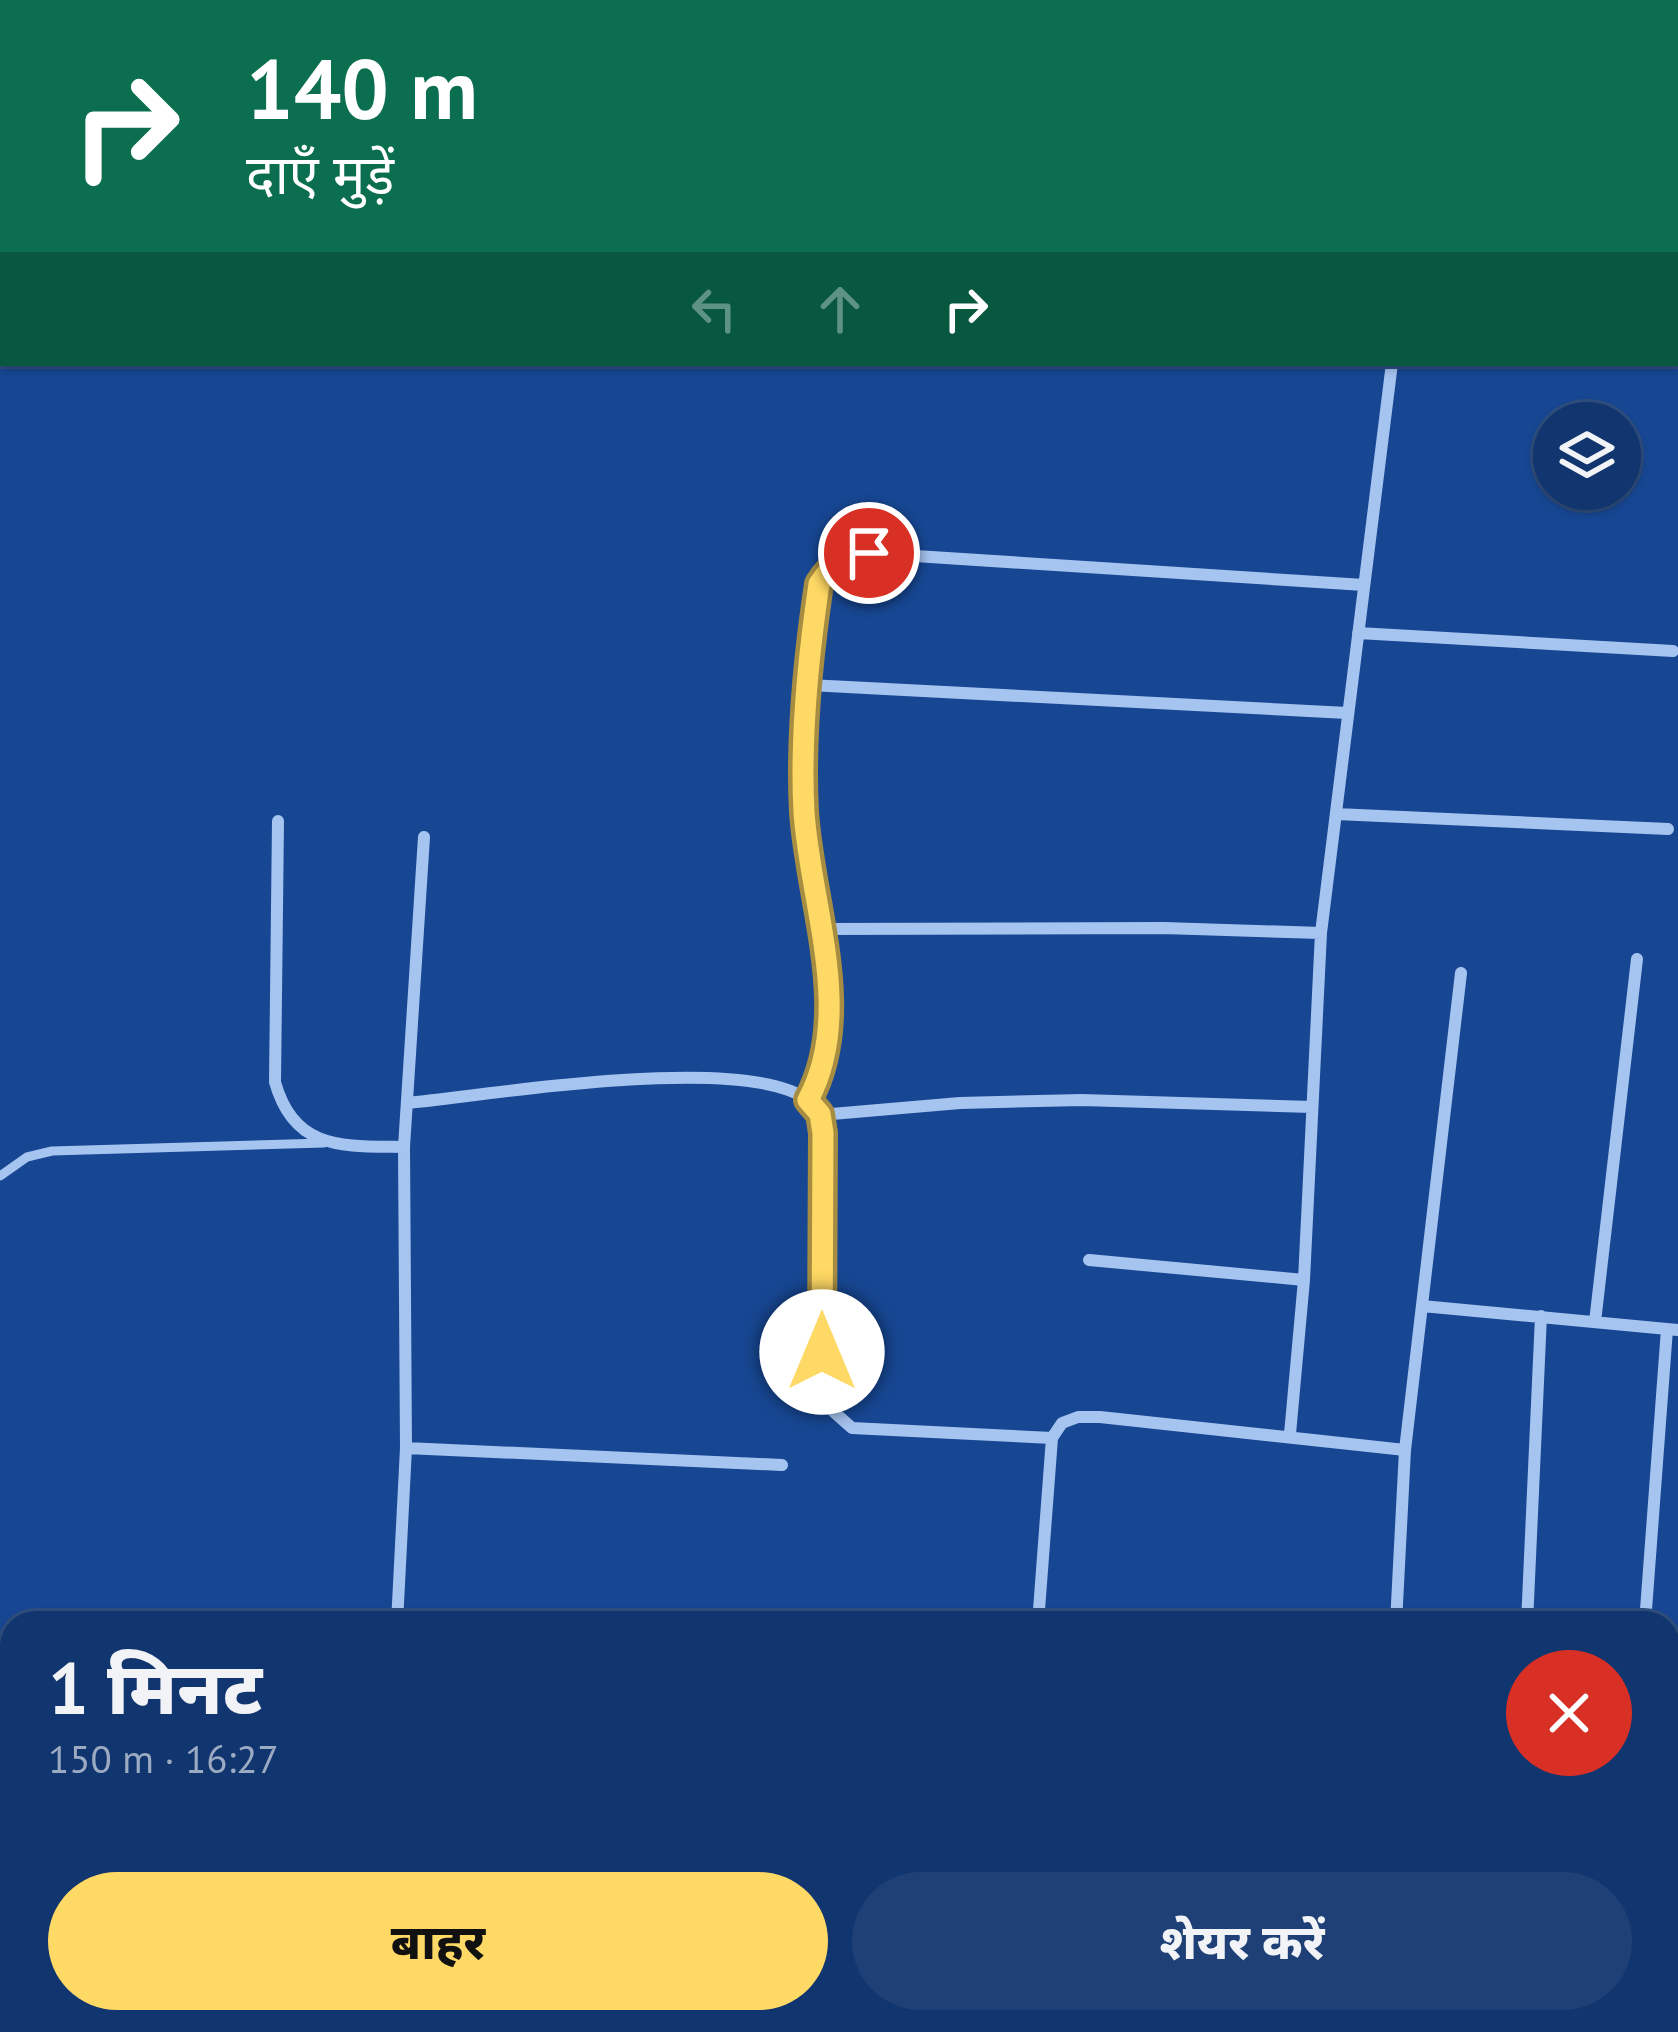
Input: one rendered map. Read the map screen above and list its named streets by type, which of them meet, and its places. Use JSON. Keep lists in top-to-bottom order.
{
  "page": {
    "turn": ["140 m", "दाएँ मुड़ें"],
    "heading": ["1 मिनट", "150 m · 16:27"],
    "buttons": ["बाहर", "शेयर करें"]
  }
}
